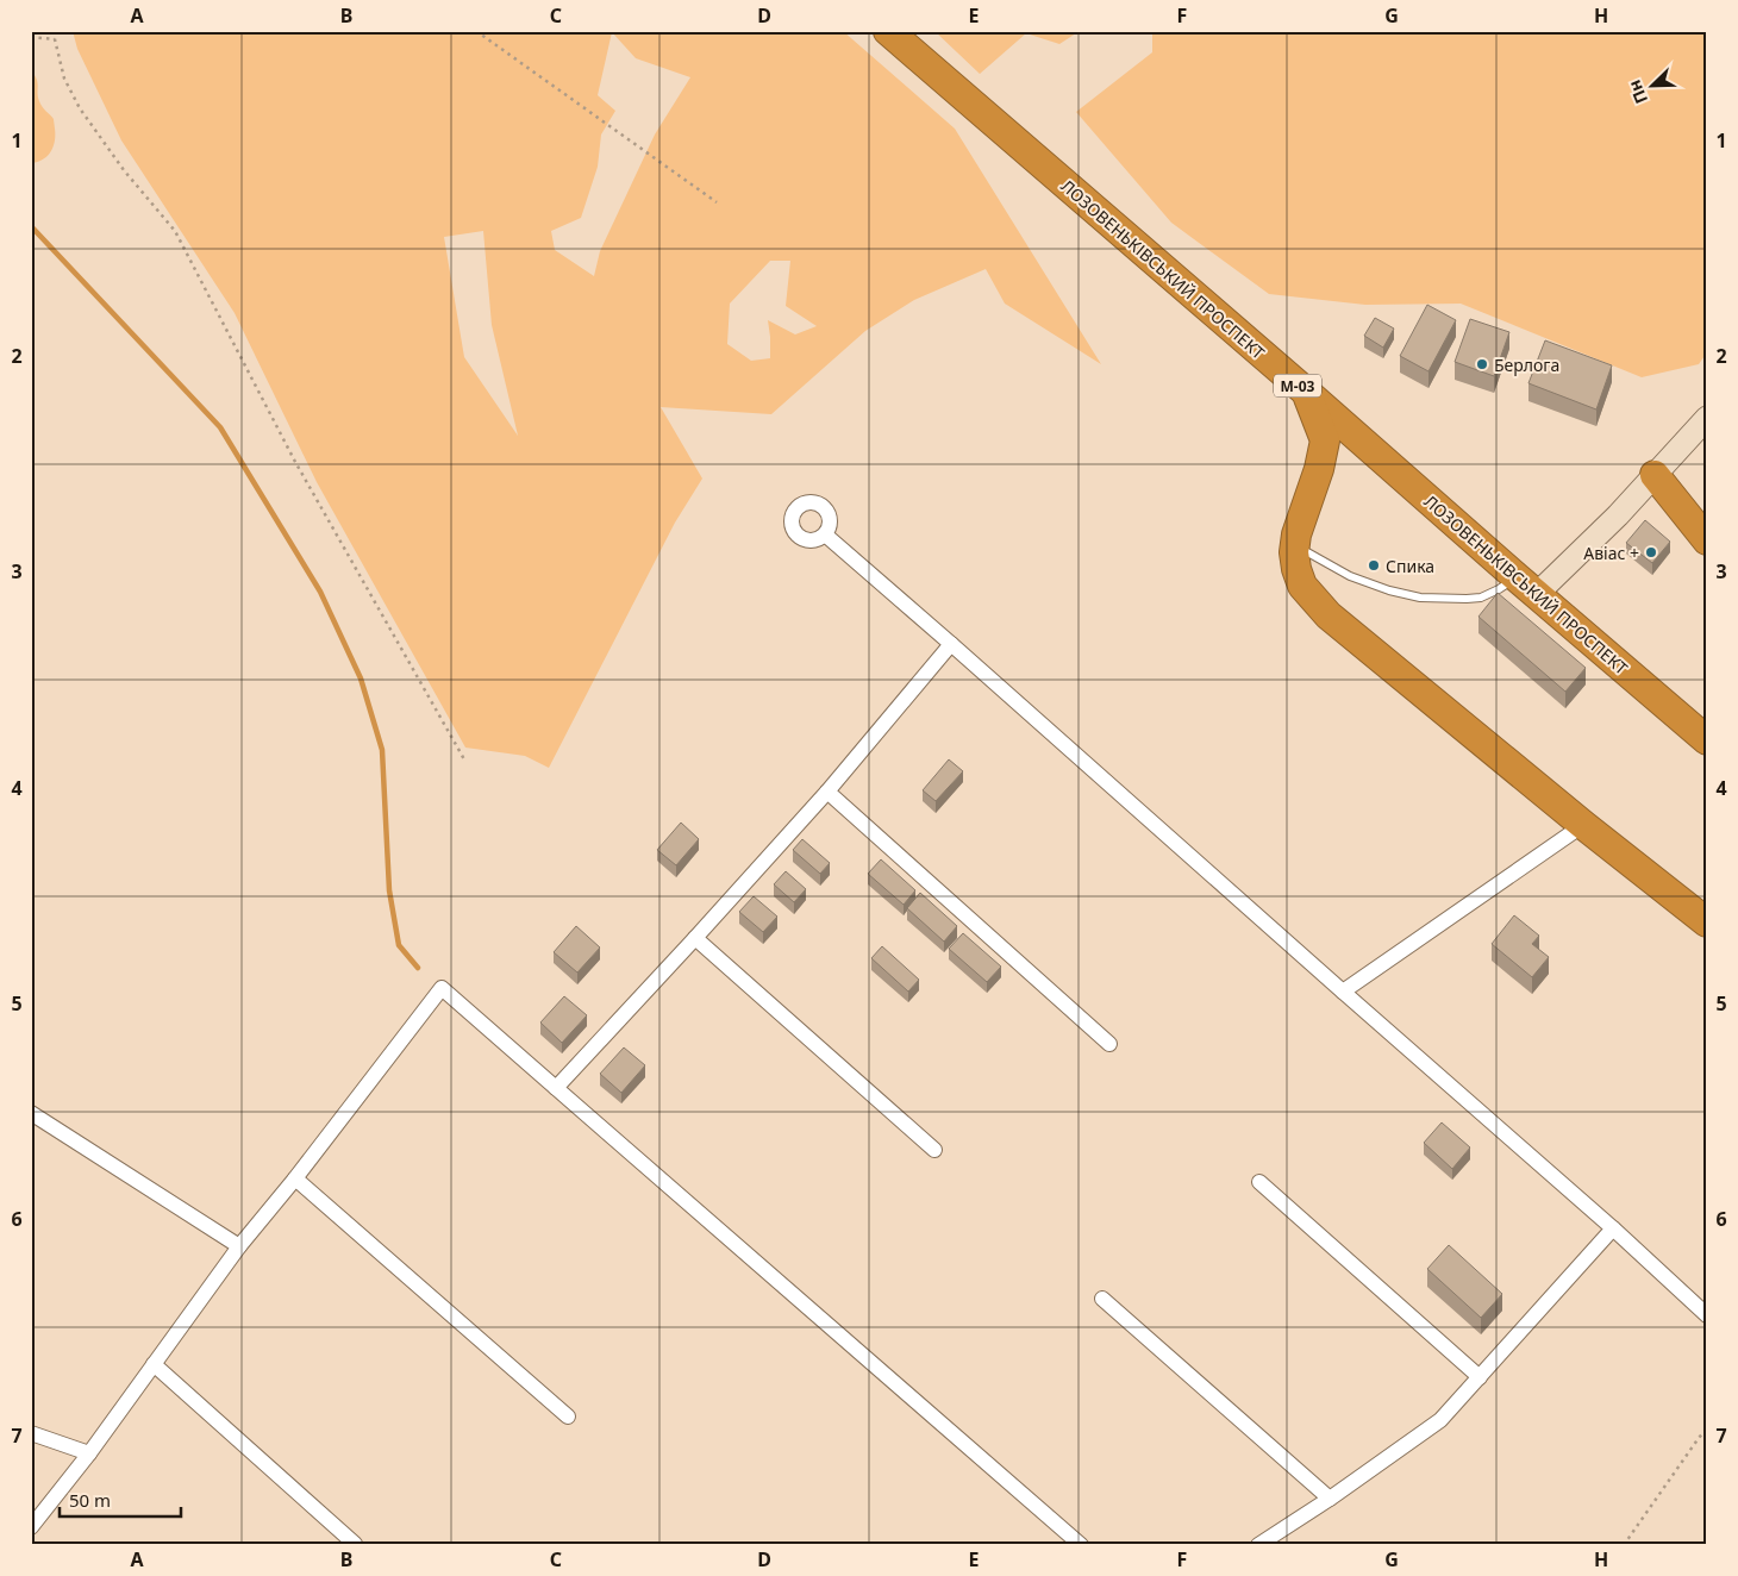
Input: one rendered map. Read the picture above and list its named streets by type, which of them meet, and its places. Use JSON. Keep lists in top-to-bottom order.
{
  "streets": {
    "highway": ["ЛОЗОВЕНЬКІВСЬКИЙ ПРОСПЕКТ", "М-03"]
  },
  "places": ["Берлога", "Авiас +", "Спика"],
  "scale_bar": "50 m",
  "north": "bottom left",
  "grid": {
    "columns": [
      "A",
      "B",
      "C",
      "D",
      "E",
      "F",
      "G",
      "H"
    ],
    "rows": [
      "1",
      "2",
      "3",
      "4",
      "5",
      "6",
      "7"
    ]
  }
}
